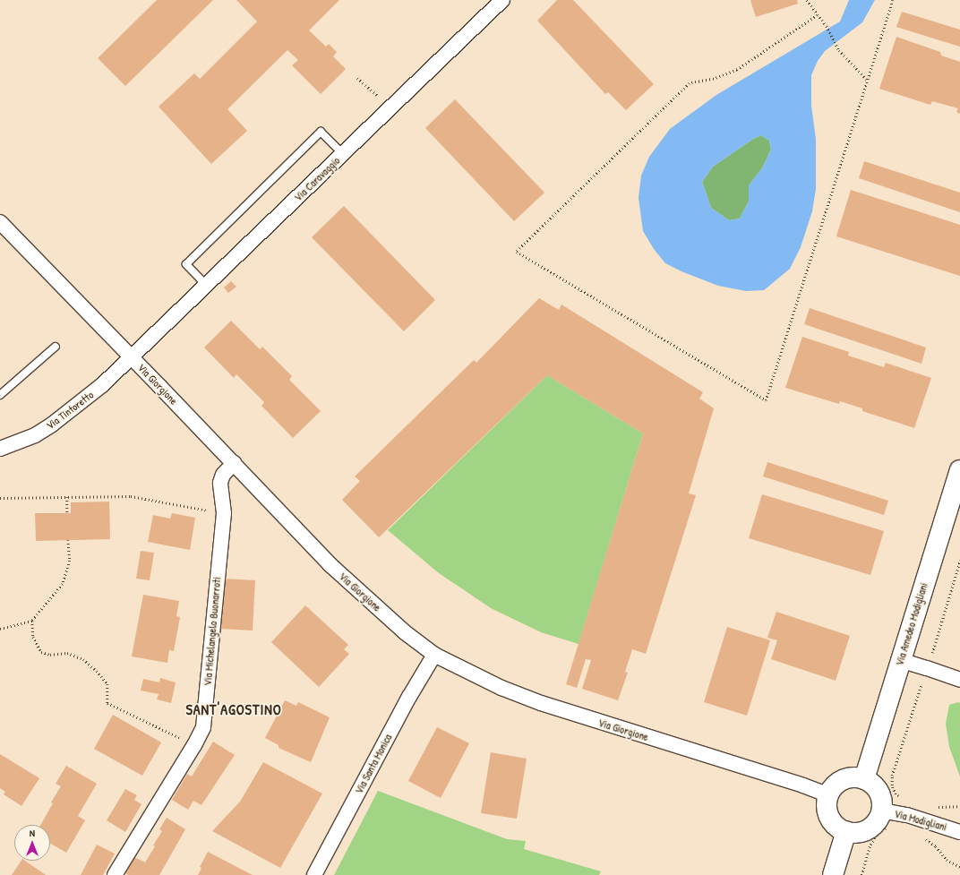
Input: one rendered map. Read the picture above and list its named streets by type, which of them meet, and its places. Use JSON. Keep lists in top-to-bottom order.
{
  "streets": {
    "street": [
      "Via Caravaggio",
      "Via Giorgione",
      "Via Tintoretto",
      "Via Amedeo Modigliani",
      "Via Michelangelo Buonarroti",
      "Via Santa Monica",
      "Via Modigliani"
    ]
  },
  "crossings": [
    ["Via Caravaggio", "Via Giorgione"],
    ["Via Caravaggio", "Via Tintoretto"],
    ["Via Giorgione", "Via Tintoretto"],
    ["Via Giorgione", "Via Amedeo Modigliani"],
    ["Via Giorgione", "Via Michelangelo Buonarroti"],
    ["Via Giorgione", "Via Santa Monica"],
    ["Via Giorgione", "Via Modigliani"],
    ["Via Amedeo Modigliani", "Via Modigliani"]
  ],
  "districts": ["SANT'AGOSTINO"],
  "north": "top"
}
